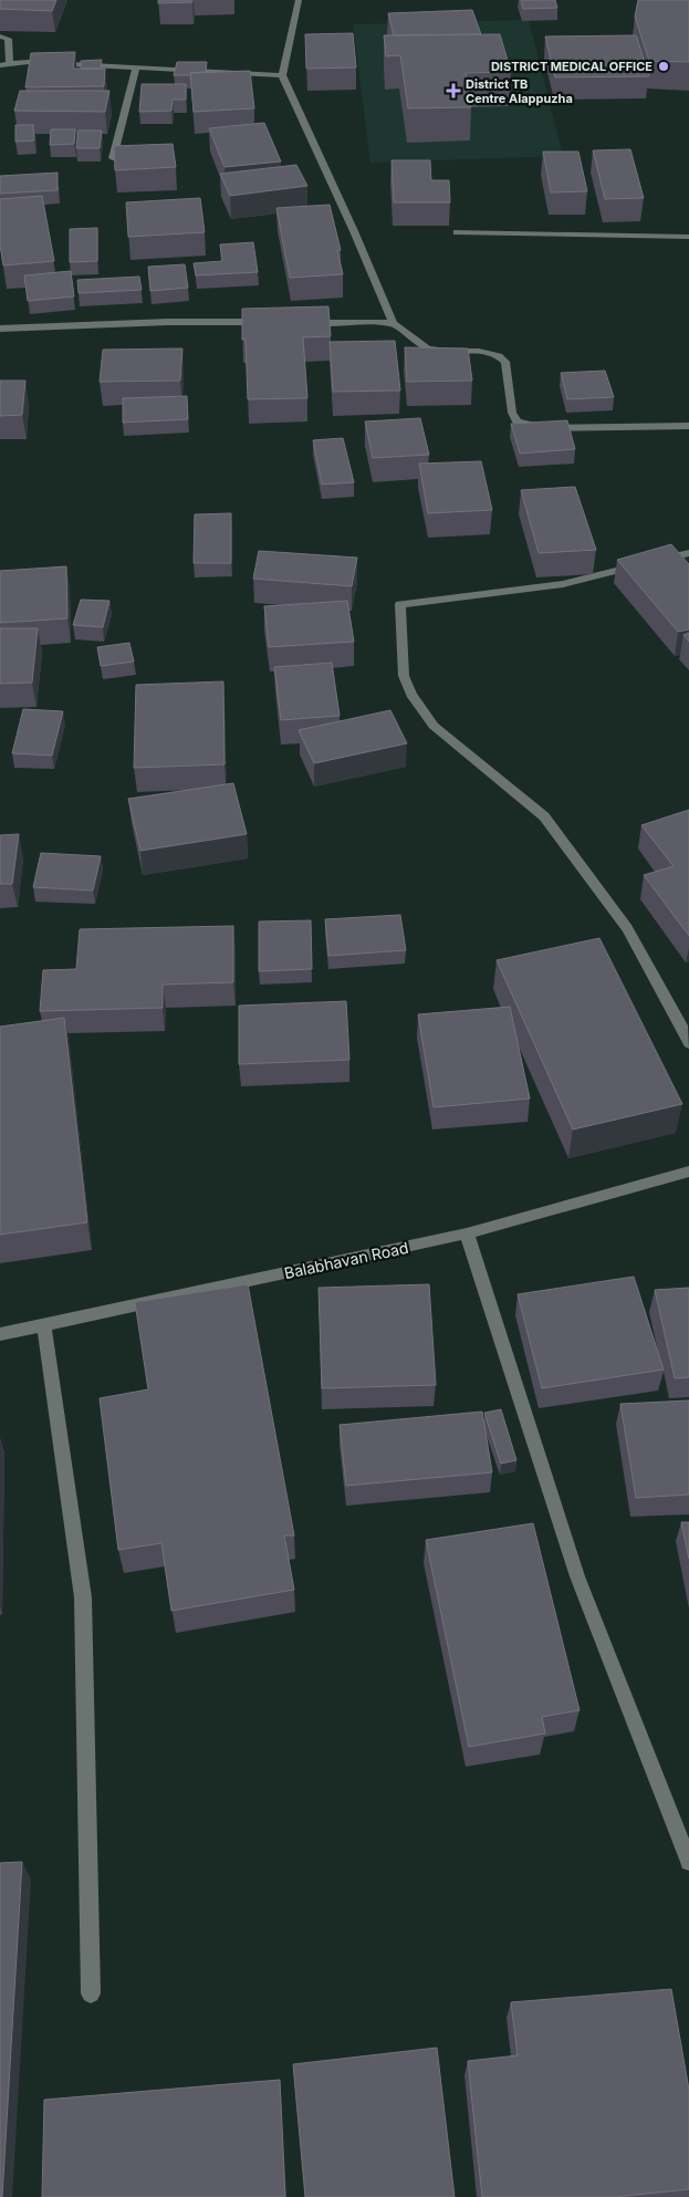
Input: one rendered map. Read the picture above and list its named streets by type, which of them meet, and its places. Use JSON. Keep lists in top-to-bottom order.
{
  "streets": {
    "street": ["Balabhavan Road"]
  },
  "places": {
    "other": ["DISTRICT MEDICAL OFFICE"],
    "health": ["District TB Centre Alappuzha"]
  }
}
